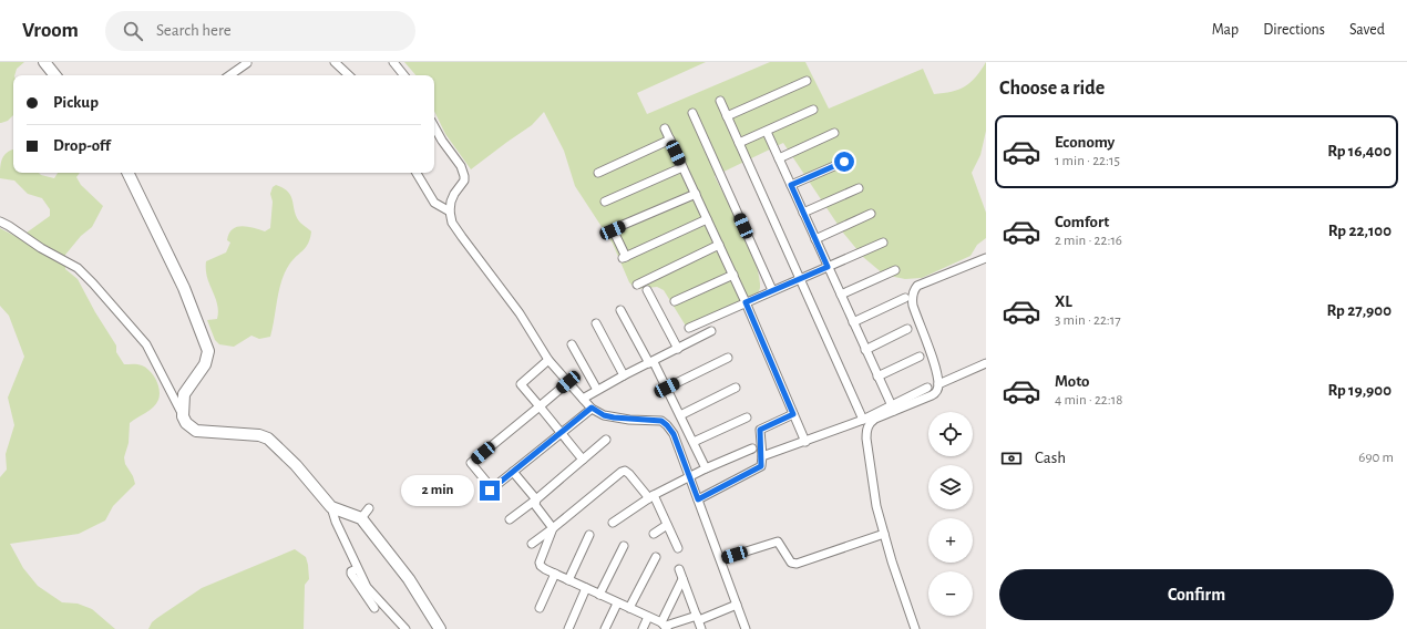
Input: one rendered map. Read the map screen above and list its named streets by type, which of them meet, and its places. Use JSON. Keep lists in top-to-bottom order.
{
  "page": {
    "header": "Vroom",
    "search": "Search here",
    "nav": ["Map", "Directions", "Saved"],
    "heading": "Choose a ride",
    "banner": ["Pickup", "Drop-off"],
    "list": [
      {
        "name": "Economy",
        "note": "1 min · 22:15",
        "value": "Rp 16,400"
      },
      {
        "name": "Comfort",
        "note": "2 min · 22:16",
        "value": "Rp 22,100"
      },
      {
        "name": "XL",
        "note": "3 min · 22:17",
        "value": "Rp 27,900"
      },
      {
        "name": "Moto",
        "note": "4 min · 22:18",
        "value": "Rp 19,900"
      }
    ],
    "map_buttons": ["+", "−"],
    "pay": ["Cash", "690 m"],
    "bubble": "2 min",
    "buttons": "Confirm"
  }
}
